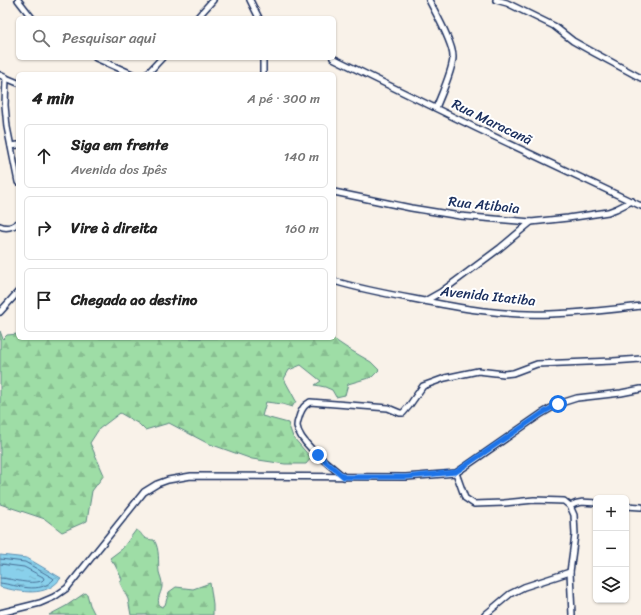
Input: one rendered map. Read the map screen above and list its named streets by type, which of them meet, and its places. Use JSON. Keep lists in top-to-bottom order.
{
  "streets": {
    "street": ["Rua Maracanã", "Rua Atibaia", "Avenida Itatiba"]
  },
  "crossings": [
    ["Rua Maracanã", "Rua Atibaia"]
  ],
  "page": {
    "search": "Pesquisar aqui",
    "heading": ["4 min", "A pé · 300 m"],
    "list": [
      ["Siga em frente", "Avenida dos Ipês", "140 m"],
      ["Vire à direita", "160 m"],
      "Chegada ao destino"
    ],
    "map_buttons": ["+", "−"]
  }
}
